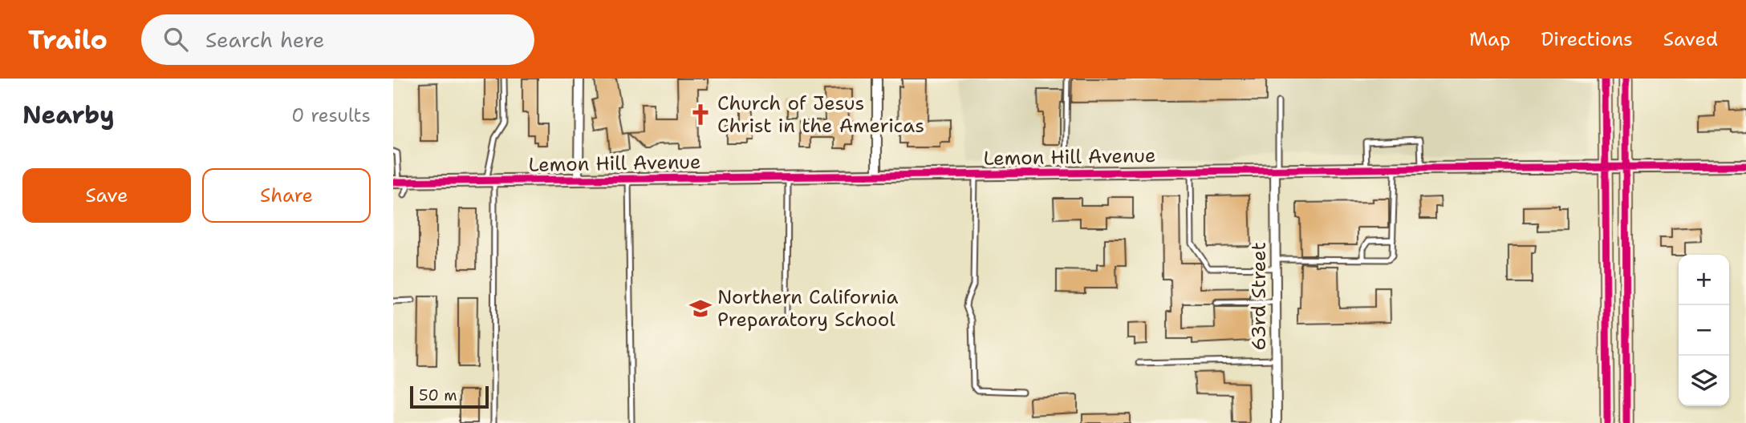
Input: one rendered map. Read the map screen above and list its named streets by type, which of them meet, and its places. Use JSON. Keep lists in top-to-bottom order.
{
  "streets": {
    "street": ["Lemon Hill Avenue", "63rd Street"]
  },
  "crossings": [
    ["Lemon Hill Avenue", "63rd Street"]
  ],
  "places": {
    "church": ["Church of Jesus Christ in the Americas"],
    "school or university": ["Northern California Preparatory School"]
  },
  "scale_bar": "50 m",
  "page": {
    "header": "Trailo",
    "search": "Search here",
    "nav": ["Map", "Directions", "Saved"],
    "heading": ["Nearby", "0 results"],
    "buttons": ["Save", "Share"],
    "map_buttons": ["+", "−"],
    "scale": "50 m"
  }
}
